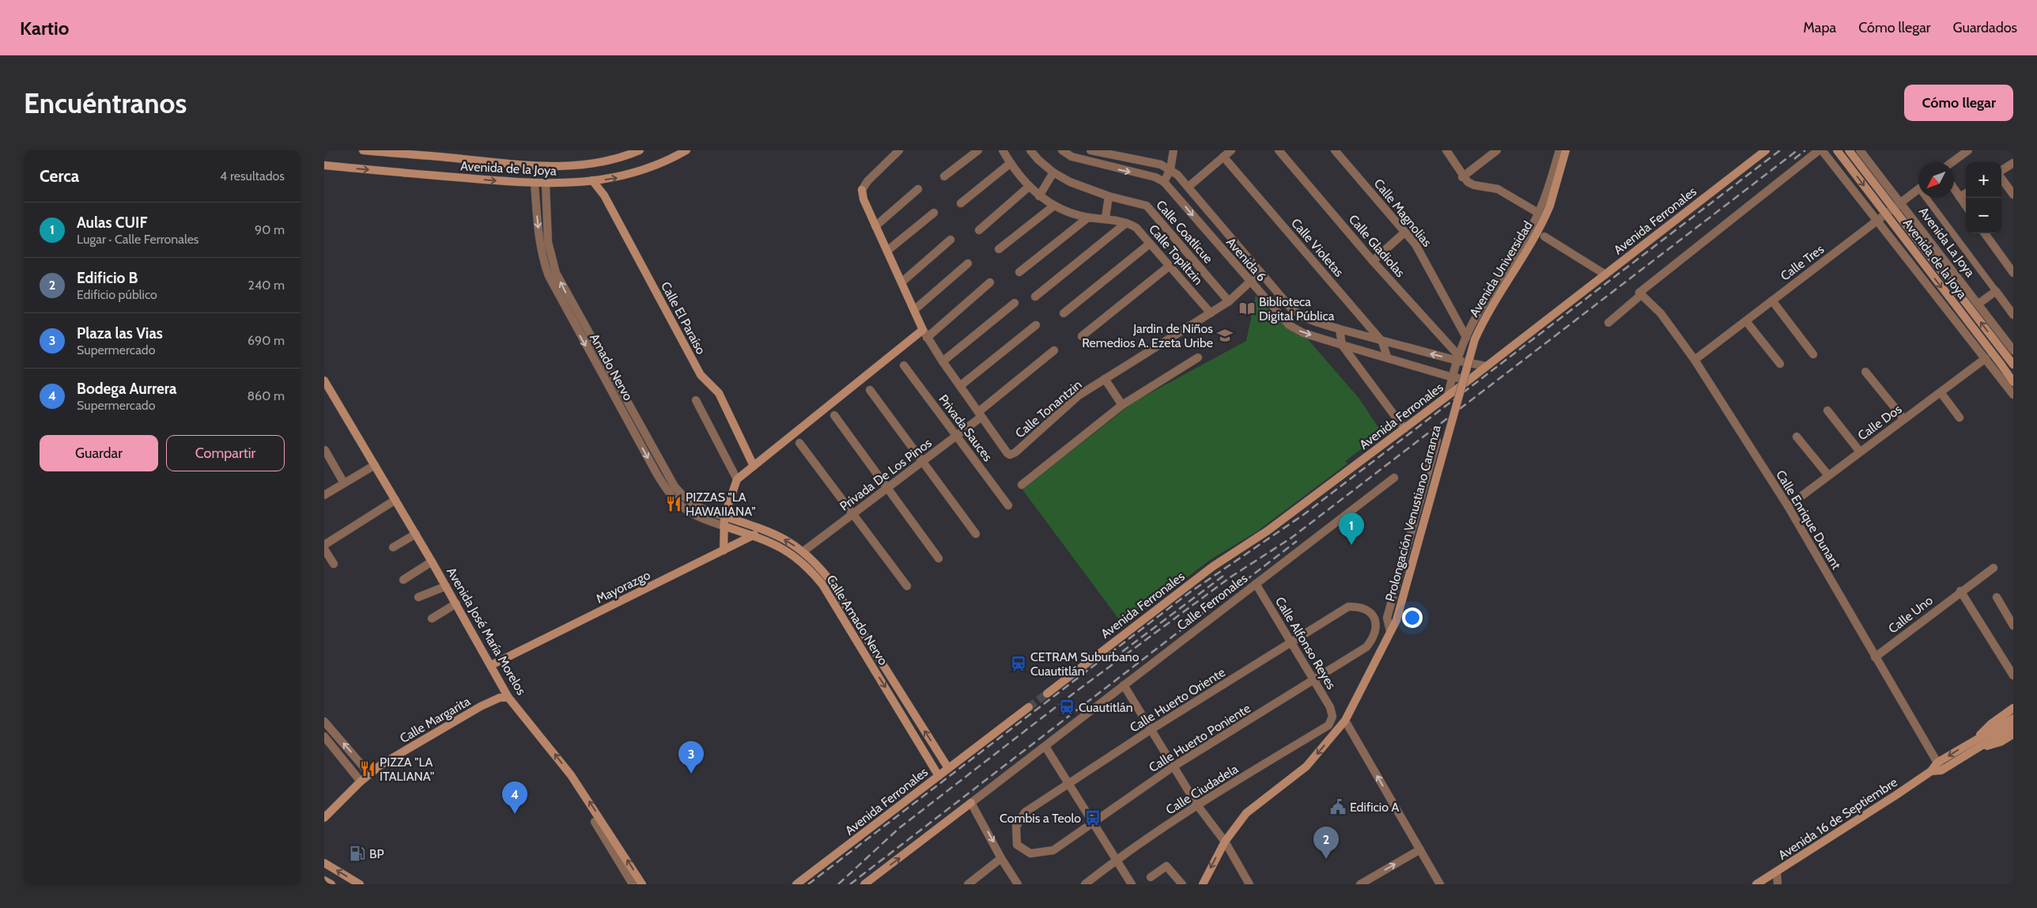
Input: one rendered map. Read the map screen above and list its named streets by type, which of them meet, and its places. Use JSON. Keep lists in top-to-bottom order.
{
  "streets": {
    "main road": [
      "Avenida de la Joya",
      "Avenida Ferronales",
      "Avenida Universidad",
      "Calle El Paraíso",
      "Prolongación Venustiano Carranza",
      "Mayorazgo",
      "Calle Amado Nervo",
      "Avenida José María Morelos",
      "Calle Margarita",
      "Avenida 16 de Septiembre"
    ],
    "street": [
      "Calle Magnolias",
      "Calle Coatlicue",
      "Avenida La Joya",
      "Calle Gladiolas",
      "Calle Violetas",
      "Calle Topiltzin",
      "Avenida 6",
      "Calle Tres",
      "Amado Nervo",
      "Calle Tonantzin",
      "Calle Dos",
      "Privada Sauces",
      "Privada De Los Pinos",
      "Calle Enrique Dunant",
      "Calle Ferronales",
      "Calle Uno",
      "Calle Alfonso Reyes",
      "Calle Huerto Oriente",
      "Calle Huerto Poniente",
      "Calle Ciudadela"
    ]
  },
  "crossings": [
    ["Avenida de la Joya", "Calle El Paraíso"],
    ["Avenida de la Joya", "Amado Nervo"],
    ["Calle Magnolias", "Avenida Universidad"],
    ["Avenida Ferronales", "Avenida 6"],
    ["Avenida Ferronales", "Avenida Universidad"],
    ["Avenida Ferronales", "Calle Amado Nervo"],
    ["Calle Coatlicue", "Calle Tonantzin"],
    ["Avenida La Joya", "Calle Tres"],
    ["Calle Gladiolas", "Avenida 6"],
    ["Calle Gladiolas", "Avenida Universidad"],
    ["Calle Violetas", "Avenida 6"],
    ["Calle Topiltzin", "Calle Tonantzin"],
    ["Avenida 6", "Avenida Universidad"],
    ["Avenida 6", "Calle Tonantzin"],
    ["Calle Tres", "Calle Enrique Dunant"],
    ["Avenida Universidad", "Prolongación Venustiano Carranza"],
    ["Amado Nervo", "Calle Amado Nervo"],
    ["Calle Tonantzin", "Privada De Los Pinos"],
    ["Calle Dos", "Calle Enrique Dunant"],
    ["Privada Sauces", "Privada De Los Pinos"],
    ["Privada De Los Pinos", "Calle Amado Nervo"],
    ["Calle Enrique Dunant", "Calle Uno"],
    ["Calle Enrique Dunant", "Avenida 16 de Septiembre"],
    ["Mayorazgo", "Calle Amado Nervo"],
    ["Mayorazgo", "Avenida José María Morelos"],
    ["Calle Ferronales", "Calle Alfonso Reyes"],
    ["Avenida José María Morelos", "Calle Margarita"],
    ["Calle Alfonso Reyes", "Calle Huerto Oriente"],
    ["Calle Alfonso Reyes", "Calle Huerto Poniente"],
    ["Calle Alfonso Reyes", "Calle Ciudadela"],
    ["Calle Huerto Oriente", "Calle Huerto Poniente"]
  ],
  "one_way": ["Avenida José María Morelos"],
  "places": {
    "library": ["Biblioteca Digital Pública"],
    "school or university": ["Jardin de Niños Remedios A. Ezeta Uribe"],
    "restaurant": ["PIZZAS \"LA HAWAIIANA\"", "PIZZA \"LA ITALIANA\""],
    "station": ["CETRAM Suburbano Cuautitlán", "Cuautitlán"],
    "public building": ["Edificio A"],
    "bus stop": ["Combis a Teolo"],
    "fuel station": ["BP"]
  },
  "north": "bottom left",
  "page": {
    "header": "Kartio",
    "nav": ["Mapa", "Cómo llegar", "Guardados"],
    "buttons": [
      "Cómo llegar",
      ["Guardar", "Compartir"]
    ],
    "title": "Encuéntranos",
    "heading": ["Cerca", "4 resultados"],
    "map_buttons": ["+", "−"],
    "list": [
      {
        "mark": "1",
        "name": "Aulas CUIF",
        "note": "Lugar · Calle Ferronales",
        "value": "90 m"
      },
      {
        "mark": "2",
        "name": "Edificio B",
        "note": "Edificio público",
        "value": "240 m"
      },
      {
        "mark": "3",
        "name": "Plaza las Vias",
        "note": "Supermercado",
        "value": "690 m"
      },
      {
        "mark": "4",
        "name": "Bodega Aurrera",
        "note": "Supermercado",
        "value": "860 m"
      }
    ],
    "pins": [
      "1",
      "3",
      "4",
      "2"
    ]
  }
}
